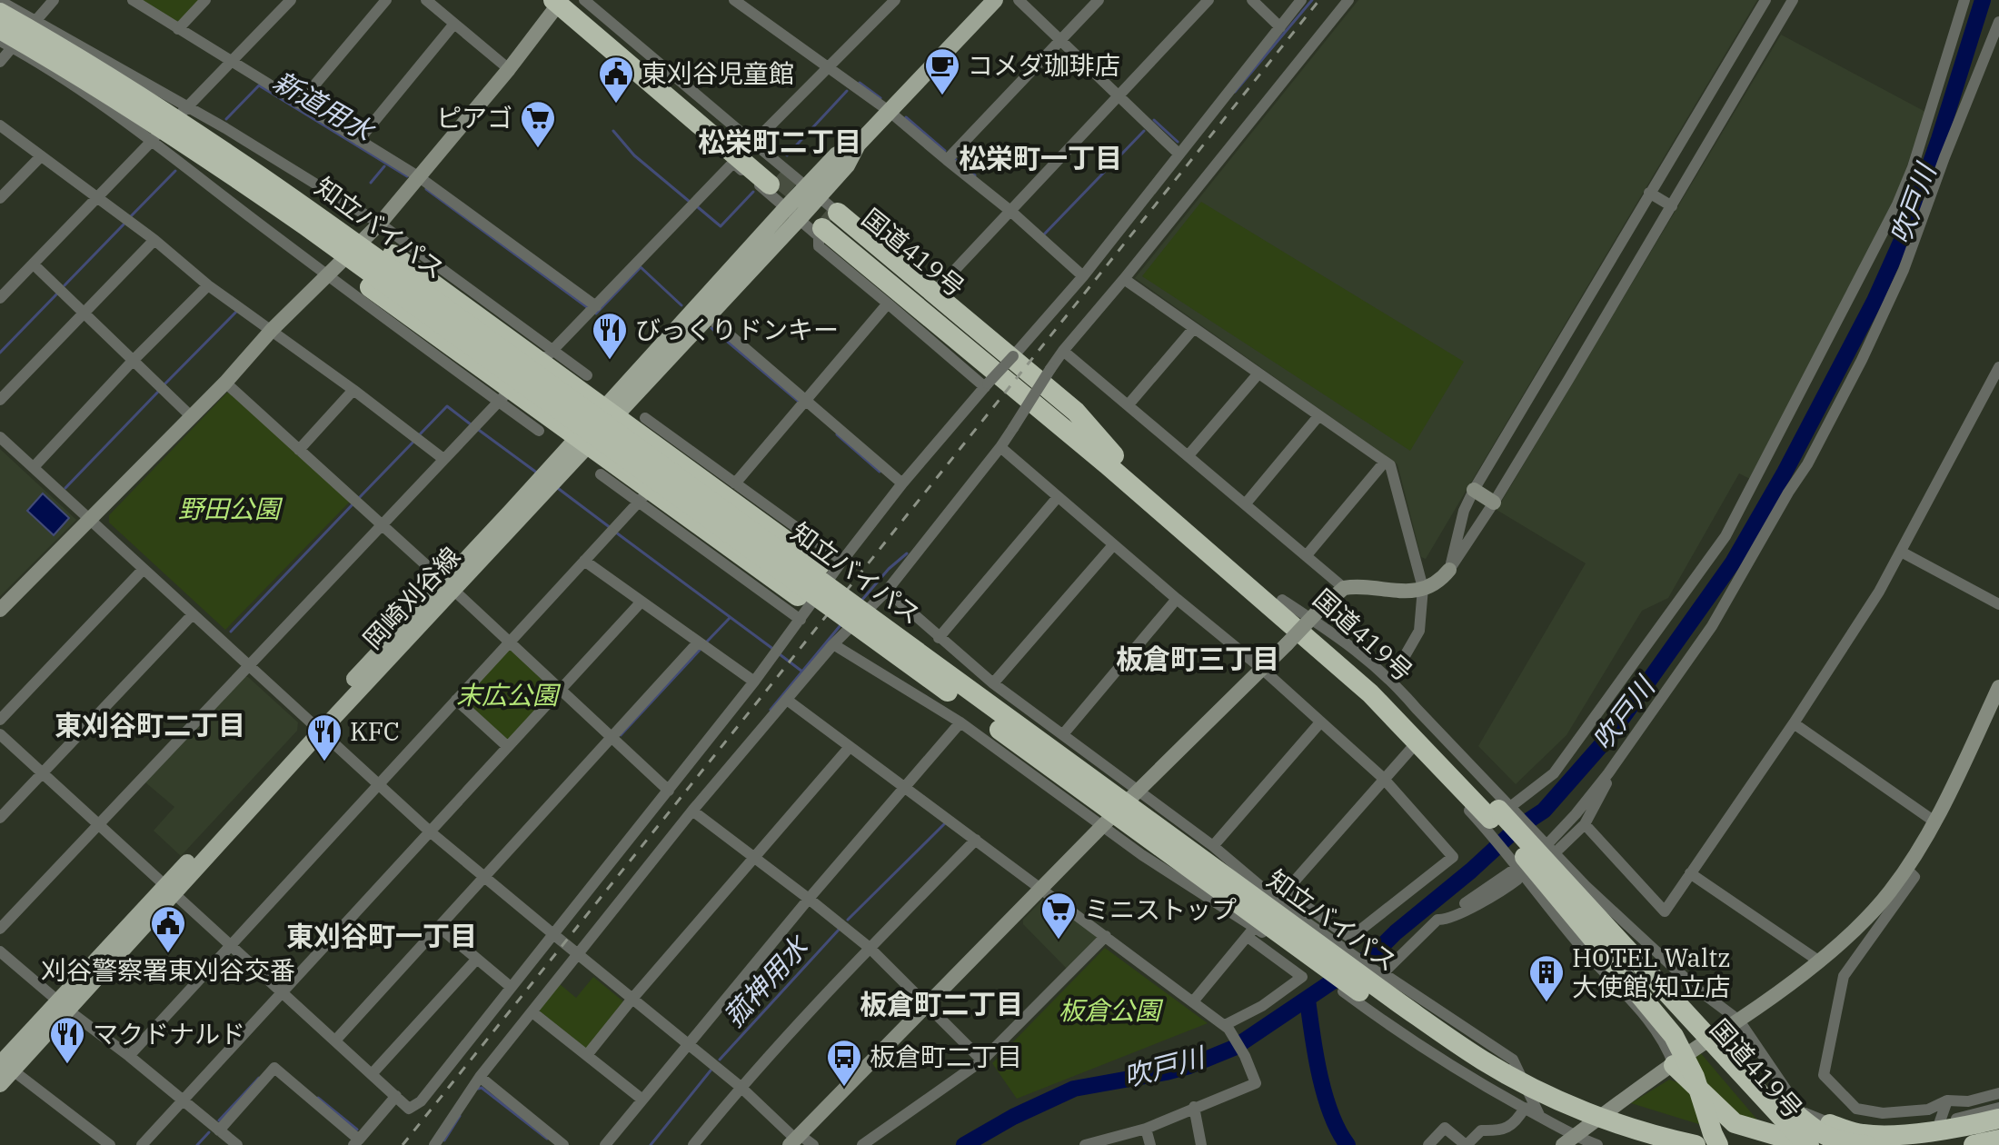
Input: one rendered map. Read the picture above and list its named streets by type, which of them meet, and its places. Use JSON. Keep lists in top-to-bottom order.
{
  "streets": {
    "highway": ["知立バイパス", "国道419号"],
    "main road": ["岡崎刈谷線"]
  },
  "districts": [
    "松栄町二丁目",
    "松栄町一丁目",
    "板倉町三丁目",
    "東刈谷町二丁目",
    "東刈谷町一丁目",
    "板倉町二丁目"
  ],
  "water": ["新道用水", "吹戸川", "菰神用水"],
  "parks": ["野田公園", "末広公園", "板倉公園"],
  "places": {
    "cafe": ["コメダ珈琲店"],
    "public building": ["東刈谷児童館", "刈谷警察署東刈谷交番"],
    "supermarket": ["ピアゴ", "ミニストップ"],
    "restaurant": ["びっくりドンキー", "KFC", "マクドナルド"],
    "building": ["HOTEL Waltz 大使館 知立店"],
    "bus stop": ["板倉町二丁目"]
  }
}
